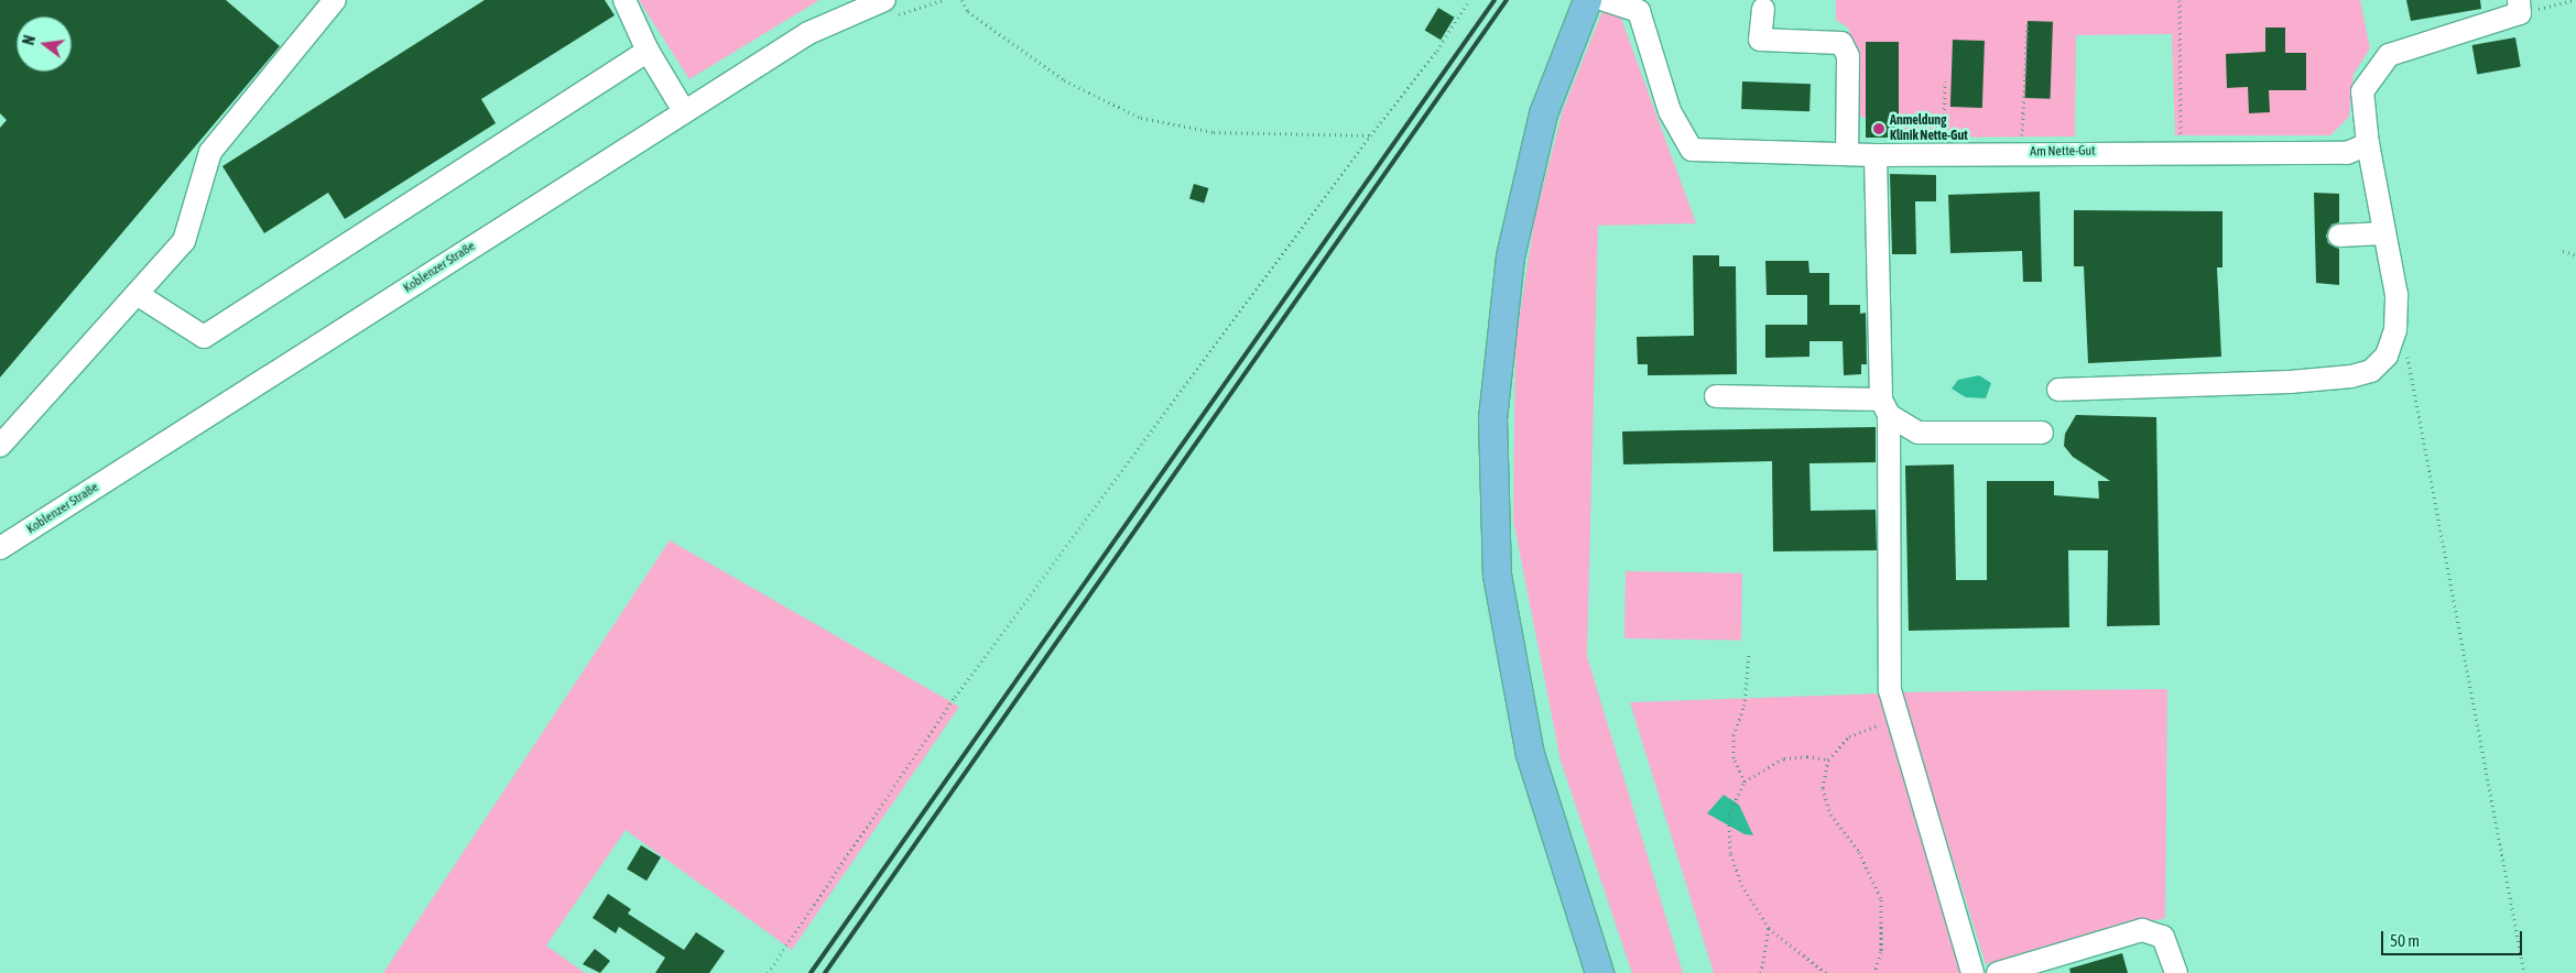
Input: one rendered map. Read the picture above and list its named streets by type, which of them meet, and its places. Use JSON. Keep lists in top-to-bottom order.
{
  "streets": {
    "street": ["Am Nette-Gut", "Koblenzer Straße"]
  },
  "places": ["Anmeldung Klinik Nette-Gut"],
  "scale_bar": "50 m",
  "north": "left"
}
